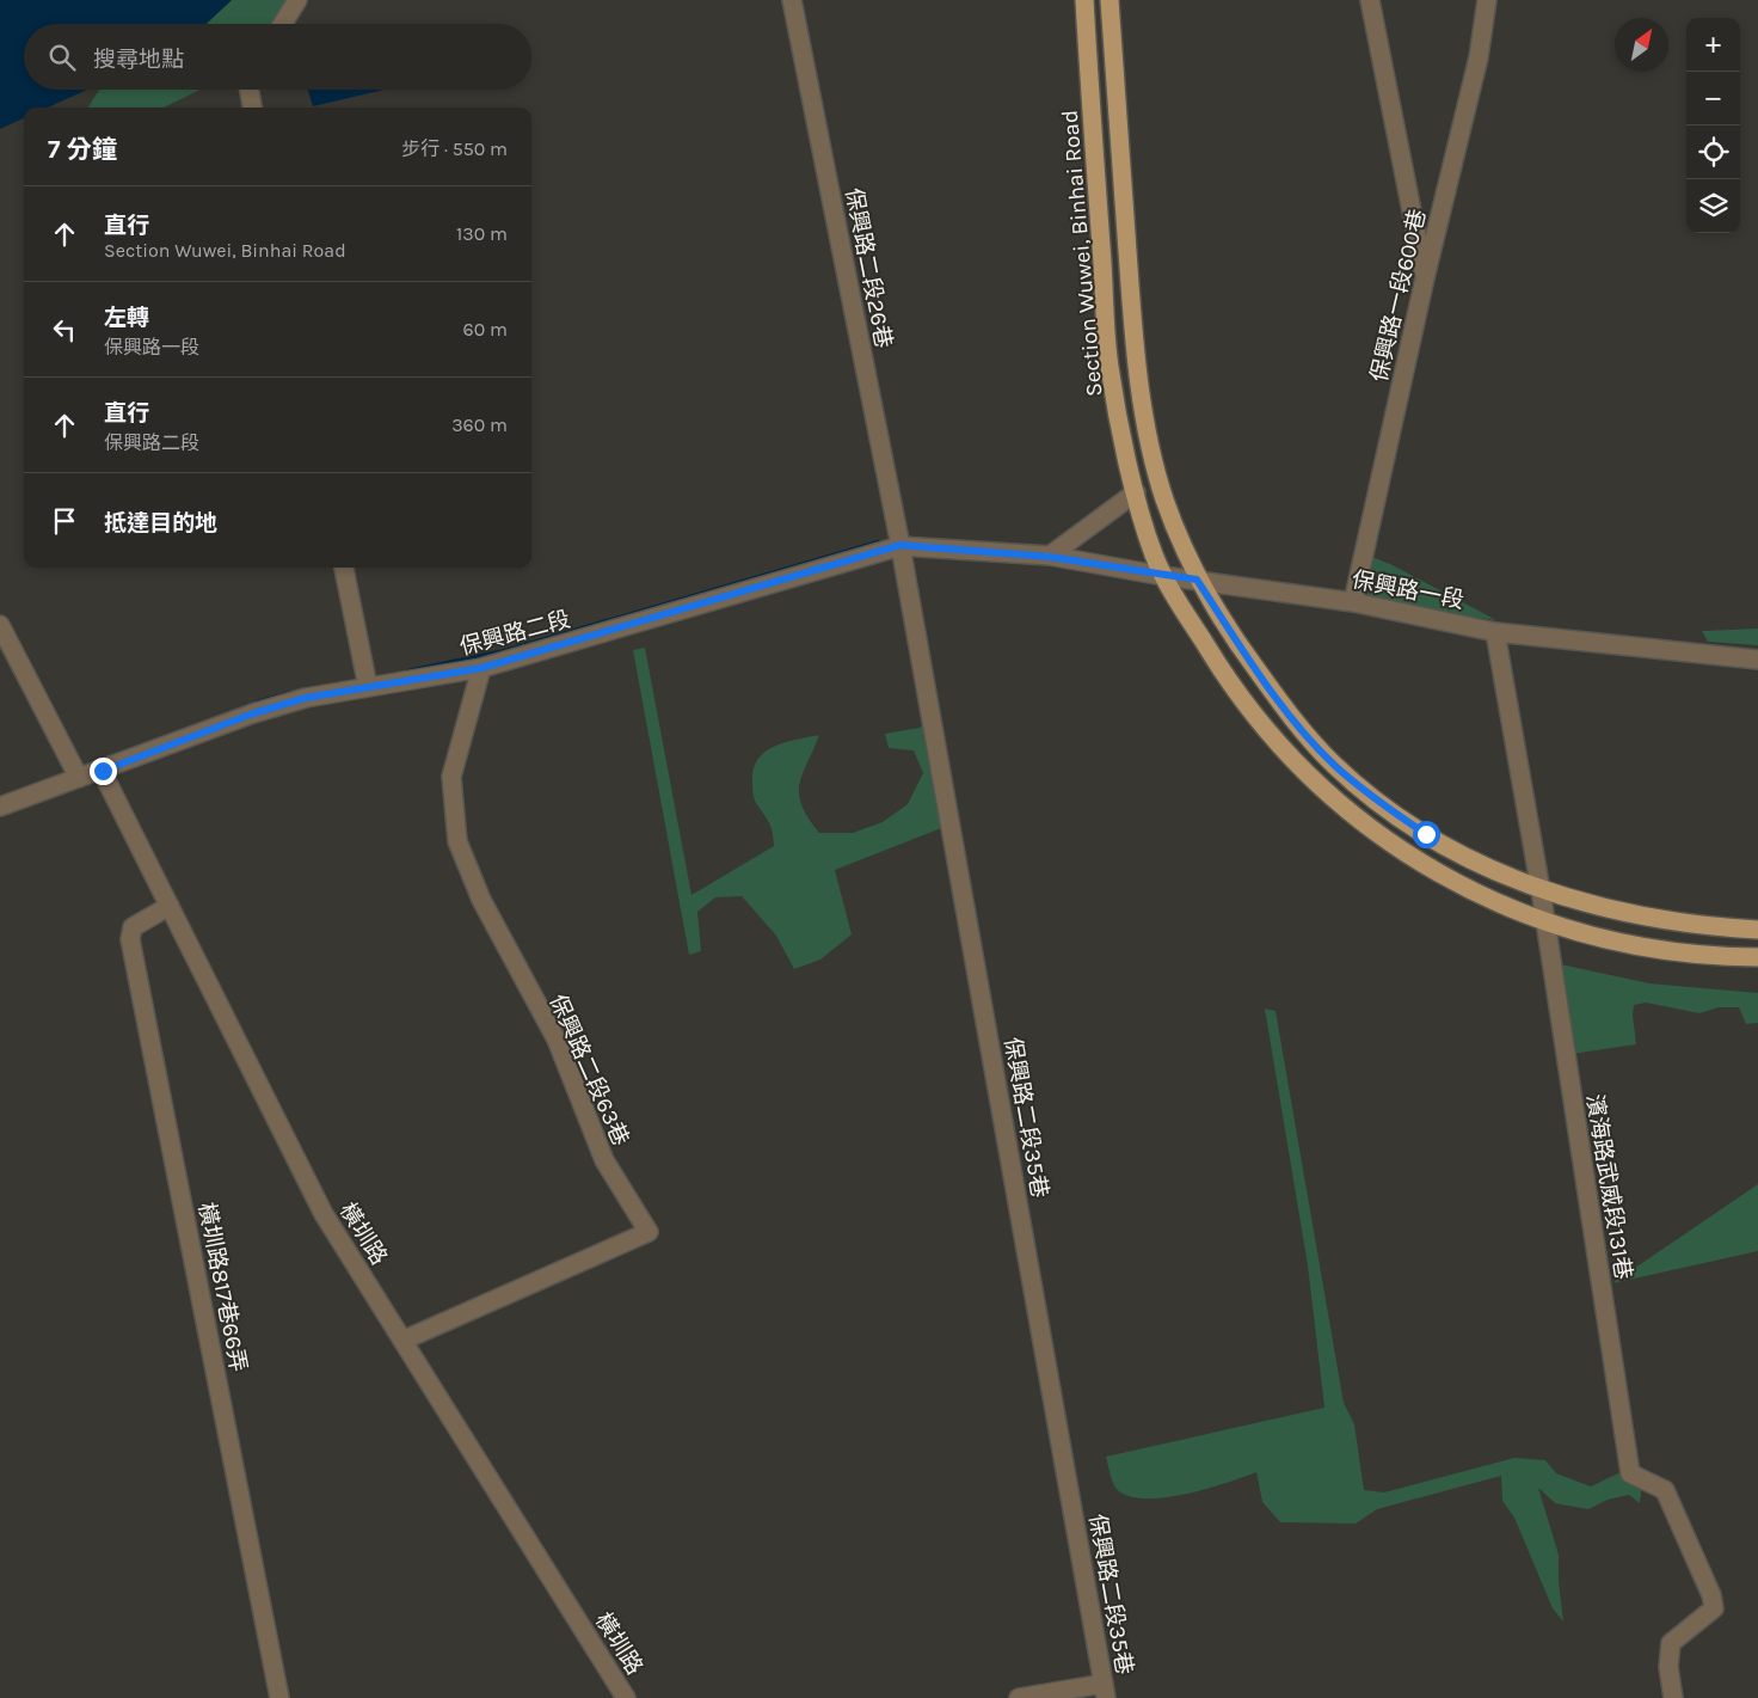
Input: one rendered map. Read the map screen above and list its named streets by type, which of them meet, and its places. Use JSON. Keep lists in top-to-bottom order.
{
  "streets": {
    "main road": ["Section Wuwei, Binhai Road"],
    "street": [
      "保興路二段26巷",
      "保興路一段600巷",
      "保興路一段",
      "保興路二段",
      "保興路二段63巷",
      "保興路二段35巷",
      "濱海路武威段131巷",
      "橫圳路",
      "橫圳路817巷66弄"
    ]
  },
  "crossings": [
    ["Section Wuwei, Binhai Road", "保興路一段"],
    ["Section Wuwei, Binhai Road", "濱海路武威段131巷"],
    ["保興路二段26巷", "保興路二段"],
    ["保興路二段26巷", "保興路二段35巷"],
    ["保興路一段600巷", "保興路一段"],
    ["保興路一段", "保興路二段"],
    ["保興路一段", "濱海路武威段131巷"],
    ["保興路二段", "保興路二段63巷"],
    ["保興路二段", "保興路二段35巷"],
    ["保興路二段", "橫圳路"],
    ["保興路二段63巷", "橫圳路"],
    ["橫圳路", "橫圳路817巷66弄"]
  ],
  "north": "top right",
  "page": {
    "map_buttons": ["+", "−"],
    "search": "搜尋地點",
    "heading": ["7 分鐘", "步行 · 550 m"],
    "list": [
      ["直行", "Section Wuwei, Binhai Road", "130 m"],
      ["左轉", "保興路一段", "60 m"],
      ["直行", "保興路二段", "360 m"],
      "抵達目的地"
    ]
  }
}
